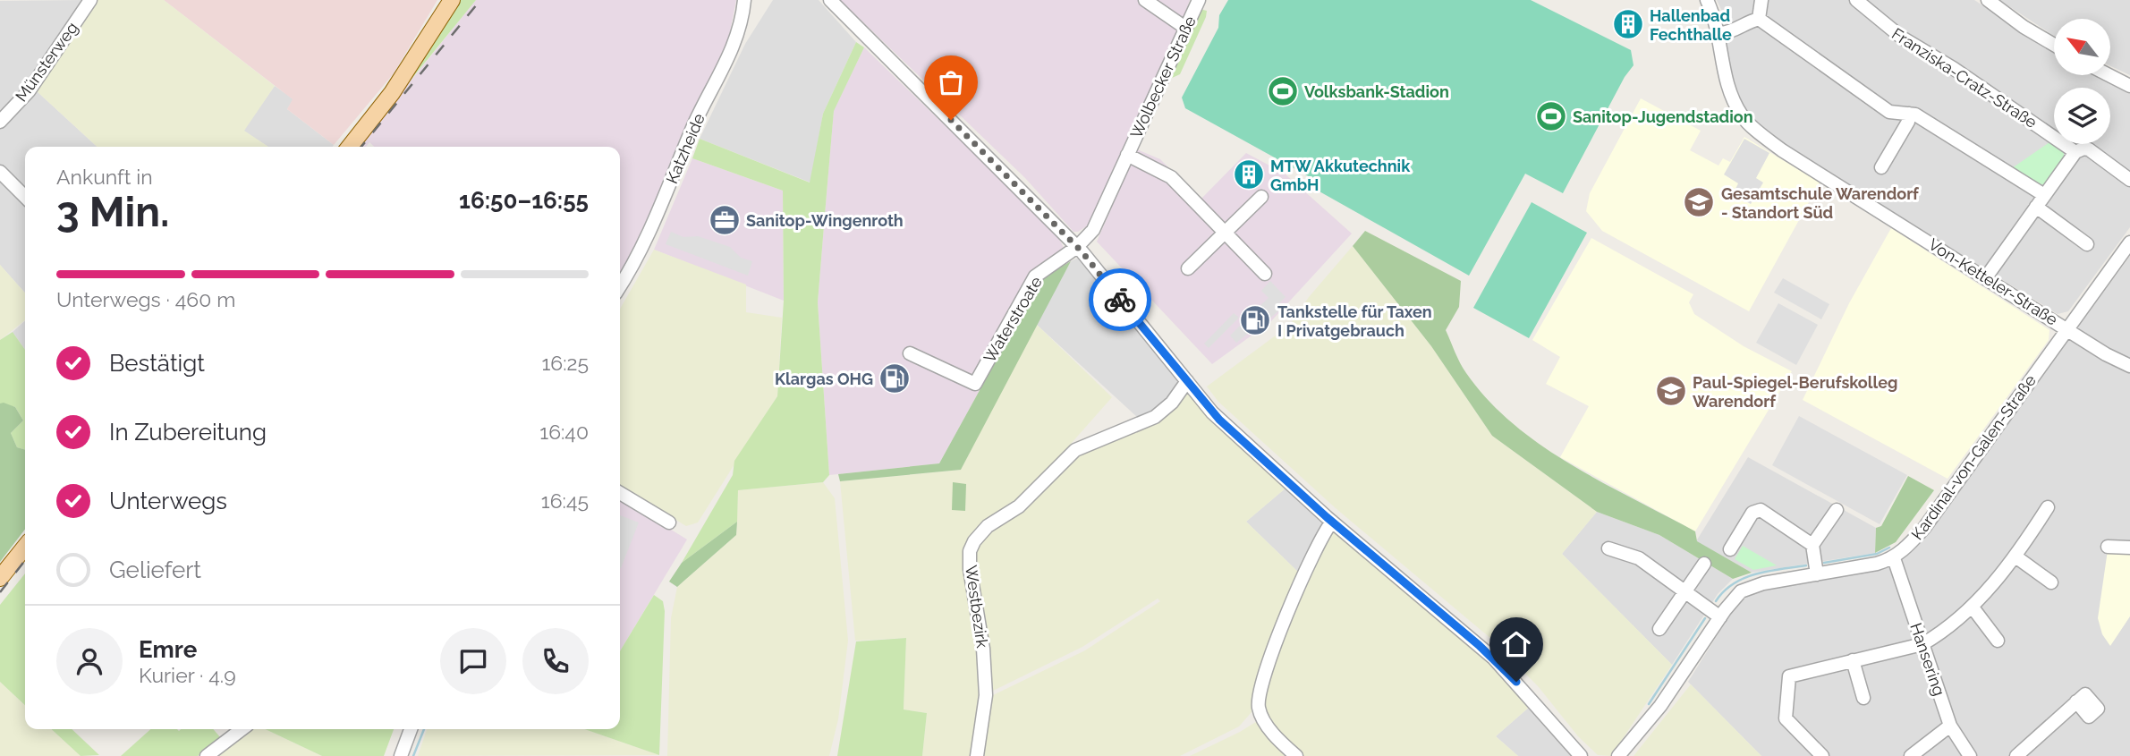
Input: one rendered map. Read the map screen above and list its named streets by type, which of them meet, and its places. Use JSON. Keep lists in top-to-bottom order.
{
  "streets": {
    "street": [
      "Münsterweg",
      "Wolbecker Straße",
      "Franziska-Cratz-Straße",
      "Katzheide",
      "Von-Ketteler-Straße",
      "Waterstroate",
      "Kardinal-von-Galen-Straße",
      "Westbezirk",
      "Hansering"
    ]
  },
  "crossings": [
    ["Wolbecker Straße", "Waterstroate"],
    ["Von-Ketteler-Straße", "Kardinal-von-Galen-Straße"],
    ["Kardinal-von-Galen-Straße", "Hansering"]
  ],
  "places": {
    "building": ["Hallenbad Fechthalle", "MTW Akkutechnik GmbH"],
    "sports": ["Volksbank-Stadion", "Sanitop-Jugendstadion"],
    "school or university": ["Gesamtschule Warendorf - Standort Süd", "Paul-Spiegel-Berufskolleg Warendorf"],
    "office": ["Sanitop-Wingenroth"],
    "fuel station": ["Tankstelle für Taxen I Privatgebrauch", "Klargas OHG"]
  },
  "north": "top left",
  "page": {
    "heading": ["3 Min.", "Ankunft in", "16:50–16:55"],
    "panel": ["Emre", "Kurier · 4.9"],
    "bar": "Unterwegs · 460 m",
    "list": [
      ["Bestätigt", "16:25"],
      ["In Zubereitung", "16:40"],
      ["Unterwegs", "16:45"],
      "Geliefert"
    ]
  }
}
